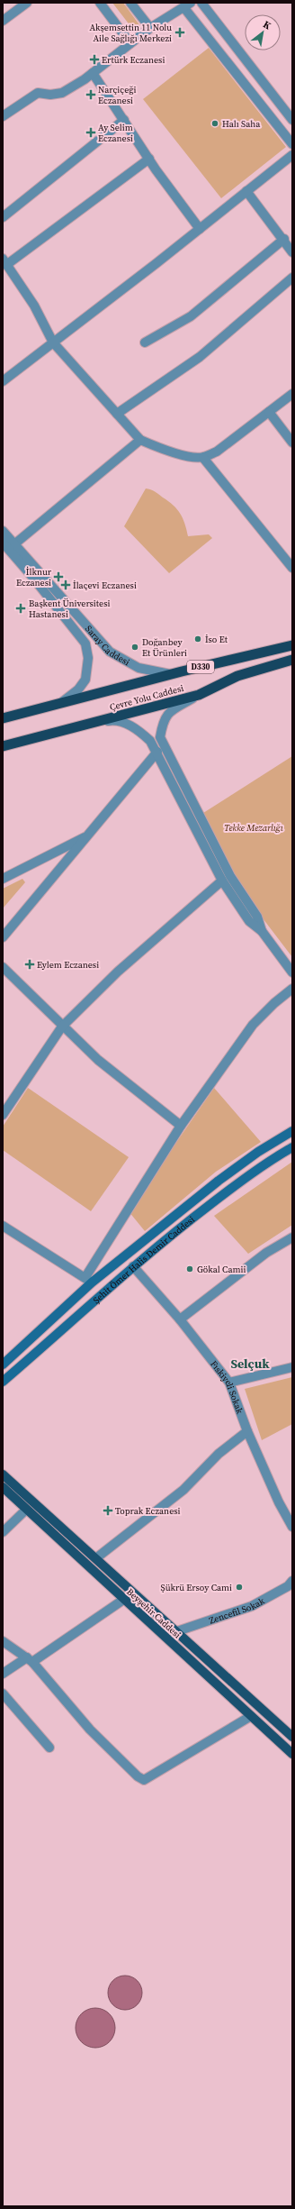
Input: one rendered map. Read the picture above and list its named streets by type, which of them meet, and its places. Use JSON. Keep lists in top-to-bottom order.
{
  "streets": {
    "highway": ["D330", "Çevre Yolu Caddesi"],
    "main road": ["Şehit Ömer Halis Demir Caddesi", "Beyşehir Caddesi"],
    "street": ["Saray Caddesi", "Fıskiyeli Sokak", "Zencefil Sokak"]
  },
  "crossings": [
    ["Saray Caddesi", "Çevre Yolu Caddesi"],
    ["Şehit Ömer Halis Demir Caddesi", "Fıskiyeli Sokak"],
    ["Zencefil Sokak", "Beyşehir Caddesi"]
  ],
  "districts": ["Selçuk"],
  "parks": ["Tekke Mezarlığı"],
  "places": {
    "health": [
      "Akşemsettin 11 Nolu Aile Sağlığı Merkezi",
      "Ertürk Eczanesi",
      "Narçiçeği Eczanesi",
      "Ay Selim Eczanesi",
      "İlknur Eczanesi",
      "İlaçevi Eczanesi",
      "Başkent Üniversitesi Hastanesi",
      "Eylem Eczanesi",
      "Toprak Eczanesi"
    ],
    "other": [
      "Halı Saha",
      "İso Et",
      "Doğanbey Et Ürünleri",
      "Gökal Camii",
      "Şükrü Ersoy Cami"
    ]
  },
  "north": "top right"
}
